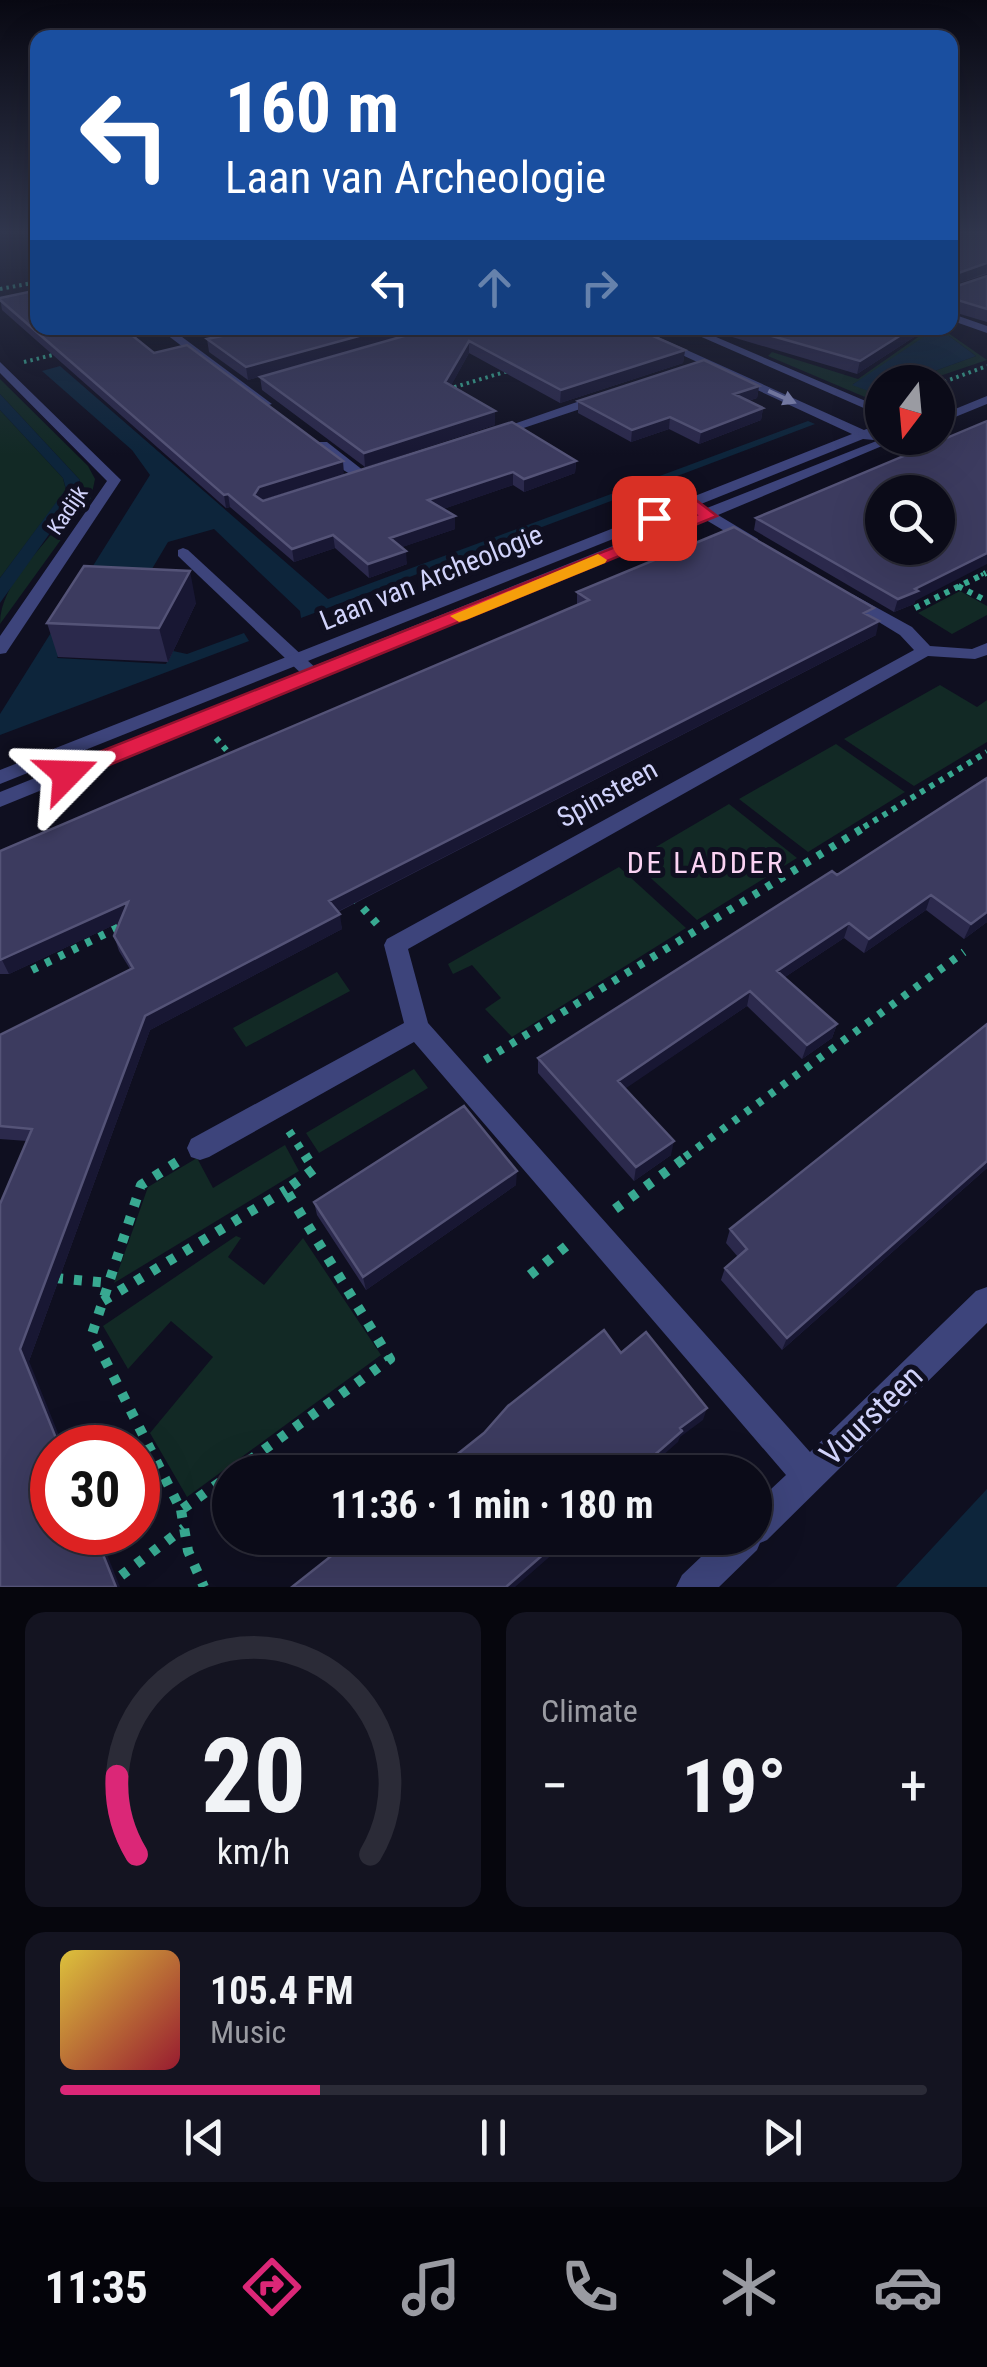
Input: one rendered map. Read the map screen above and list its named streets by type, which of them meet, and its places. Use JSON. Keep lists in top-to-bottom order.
{
  "streets": {
    "street": [
      "Kadijk",
      "Laan van Archeologie",
      "Spinsteen",
      "Vuursteen"
    ]
  },
  "districts": ["DE LADDER"],
  "north": "bottom",
  "page": {
    "turn": ["160 m", "Laan van Archeologie"],
    "limit": "30",
    "trip": "11:36 · 1 min · 180 m",
    "tile": "Climate",
    "heat": ["−", "19°", "+"],
    "song": ["105.4 FM", "Music"],
    "tabs": "11:35",
    "gauge": ["20", "km/h"]
  }
}
